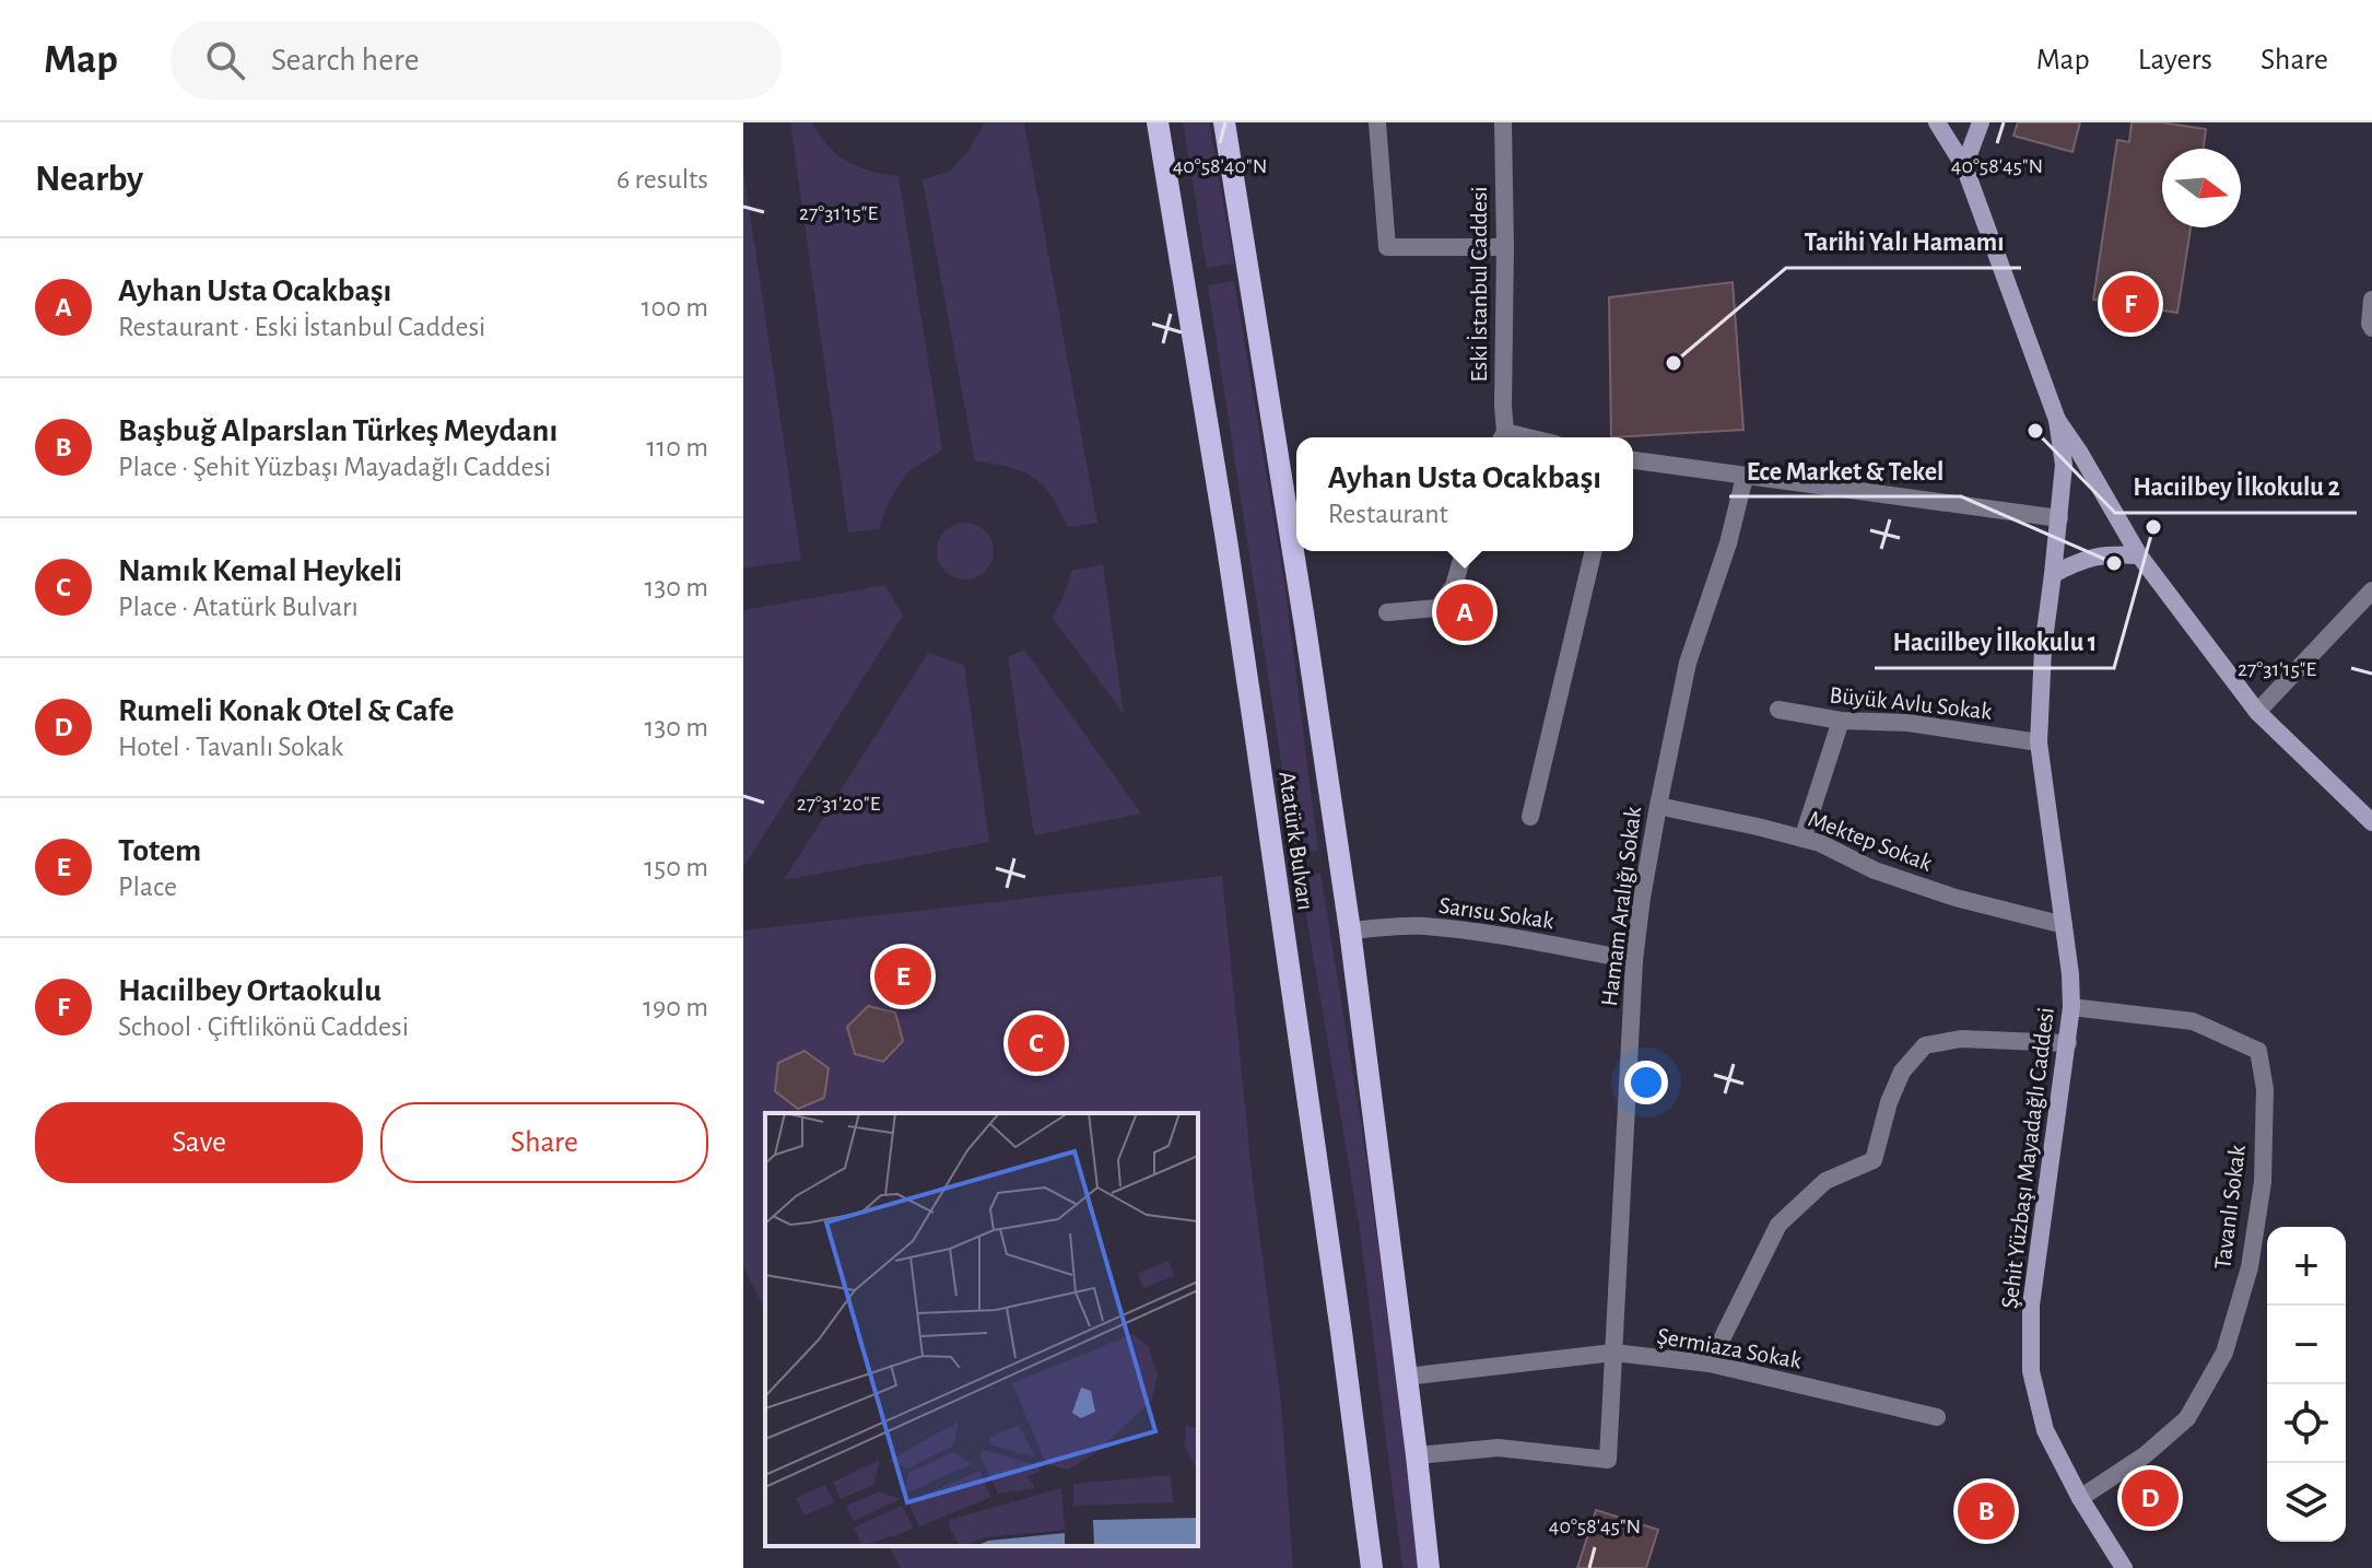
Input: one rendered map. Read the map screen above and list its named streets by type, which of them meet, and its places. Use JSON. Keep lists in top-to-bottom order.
{
  "streets": {
    "main road": ["Atatürk Bulvarı"],
    "street": [
      "Eski İstanbul Caddesi",
      "Büyük Avlu Sokak",
      "Mektep Sokak",
      "Hamam Aralığı Sokak",
      "Sarısu Sokak",
      "Şehit Yüzbaşı Mayadağlı Caddesi",
      "Tavanlı Sokak",
      "Şermiaza Sokak"
    ]
  },
  "crossings": [
    ["Büyük Avlu Sokak", "Şehit Yüzbaşı Mayadağlı Caddesi"],
    ["Atatürk Bulvarı", "Hamam Aralığı Sokak"],
    ["Atatürk Bulvarı", "Sarısu Sokak"],
    ["Atatürk Bulvarı", "Şermiaza Sokak"],
    ["Mektep Sokak", "Hamam Aralığı Sokak"],
    ["Mektep Sokak", "Şehit Yüzbaşı Mayadağlı Caddesi"],
    ["Hamam Aralığı Sokak", "Sarısu Sokak"],
    ["Hamam Aralığı Sokak", "Şermiaza Sokak"],
    ["Şehit Yüzbaşı Mayadağlı Caddesi", "Tavanlı Sokak"]
  ],
  "places": [
    "Tarihi Yalı Hamamı",
    "Hacıilbey İlkokulu 2",
    "Hacıilbey İlkokulu 1",
    "Ece Market & Tekel"
  ],
  "north": "right",
  "page": {
    "header": "Map",
    "search": "Search here",
    "nav": ["Map", "Layers", "Share"],
    "heading": ["Nearby", "6 results"],
    "list": [
      {
        "mark": "A",
        "name": "Ayhan Usta Ocakbaşı",
        "note": "Restaurant · Eski İstanbul Caddesi",
        "value": "100 m"
      },
      {
        "mark": "B",
        "name": "Başbuğ Alparslan Türkeş Meydanı",
        "note": "Place · Şehit Yüzbaşı Mayadağlı Caddesi",
        "value": "110 m"
      },
      {
        "mark": "C",
        "name": "Namık Kemal Heykeli",
        "note": "Place · Atatürk Bulvarı",
        "value": "130 m"
      },
      {
        "mark": "D",
        "name": "Rumeli Konak Otel & Cafe",
        "note": "Hotel · Tavanlı Sokak",
        "value": "130 m"
      },
      {
        "mark": "E",
        "name": "Totem",
        "note": "Place",
        "value": "150 m"
      },
      {
        "mark": "F",
        "name": "Hacıilbey Ortaokulu",
        "note": "School · Çiftlikönü Caddesi",
        "value": "190 m"
      }
    ],
    "pins": [
      "F",
      "A",
      "E",
      "C",
      "D",
      "B"
    ],
    "popup": ["Ayhan Usta Ocakbaşı", "Restaurant"],
    "buttons": ["Save", "Share"],
    "map_buttons": ["+", "−"]
  },
  "coordinates": [
    "40°58'40\"N",
    "40°58'45\"N",
    "27°31'15\"E",
    "27°31'20\"E"
  ]
}
